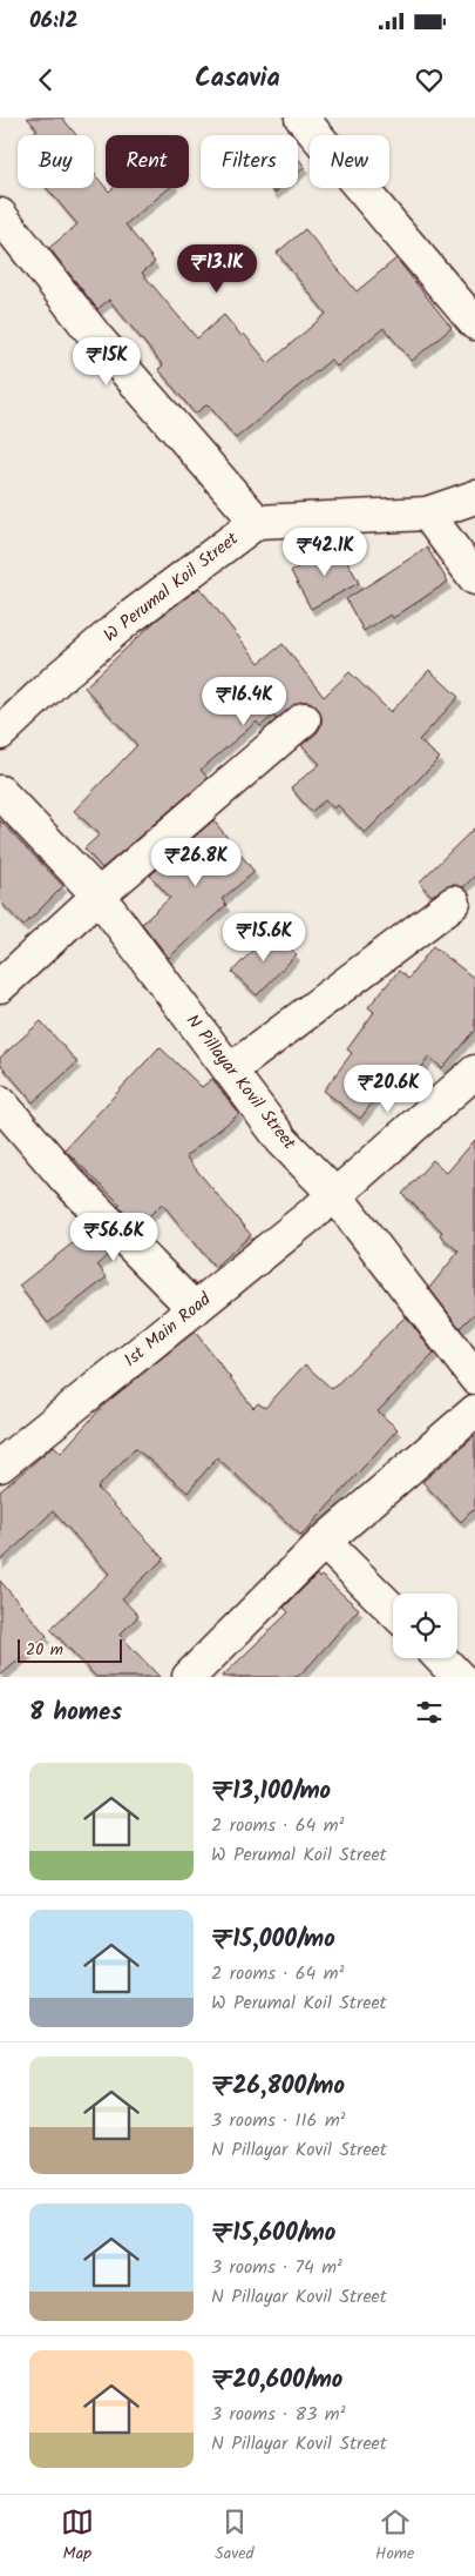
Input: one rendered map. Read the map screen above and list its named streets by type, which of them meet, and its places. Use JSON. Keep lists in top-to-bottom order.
{
  "streets": {
    "street": ["W Perumal Koil Street", "N Pillayar Kovil Street", "1st Main Road"]
  },
  "crossings": [
    ["N Pillayar Kovil Street", "1st Main Road"]
  ],
  "scale_bar": "20 m",
  "page": {
    "status": "06:12",
    "header": "Casavia",
    "chip": [
      "Buy",
      "Rent",
      "Filters",
      "New"
    ],
    "price": [
      "₹13.1K",
      "₹15K",
      "₹42.1K",
      "₹16.4K",
      "₹26.8K",
      "₹15.6K",
      "₹20.6K",
      "₹56.6K"
    ],
    "scale": "20 m",
    "heading": "8 homes",
    "list": [
      {
        "name": "₹13,100/mo",
        "note": "2 rooms · 64 m² · W Perumal Koil Street"
      },
      {
        "name": "₹15,000/mo",
        "note": "2 rooms · 64 m² · W Perumal Koil Street"
      },
      {
        "name": "₹26,800/mo",
        "note": "3 rooms · 116 m² · N Pillayar Kovil Street"
      },
      {
        "name": "₹15,600/mo",
        "note": "3 rooms · 74 m² · N Pillayar Kovil Street"
      },
      {
        "name": "₹20,600/mo",
        "note": "3 rooms · 83 m² · N Pillayar Kovil Street"
      }
    ],
    "tabs": ["Map", "Saved", "Home"]
  }
}
